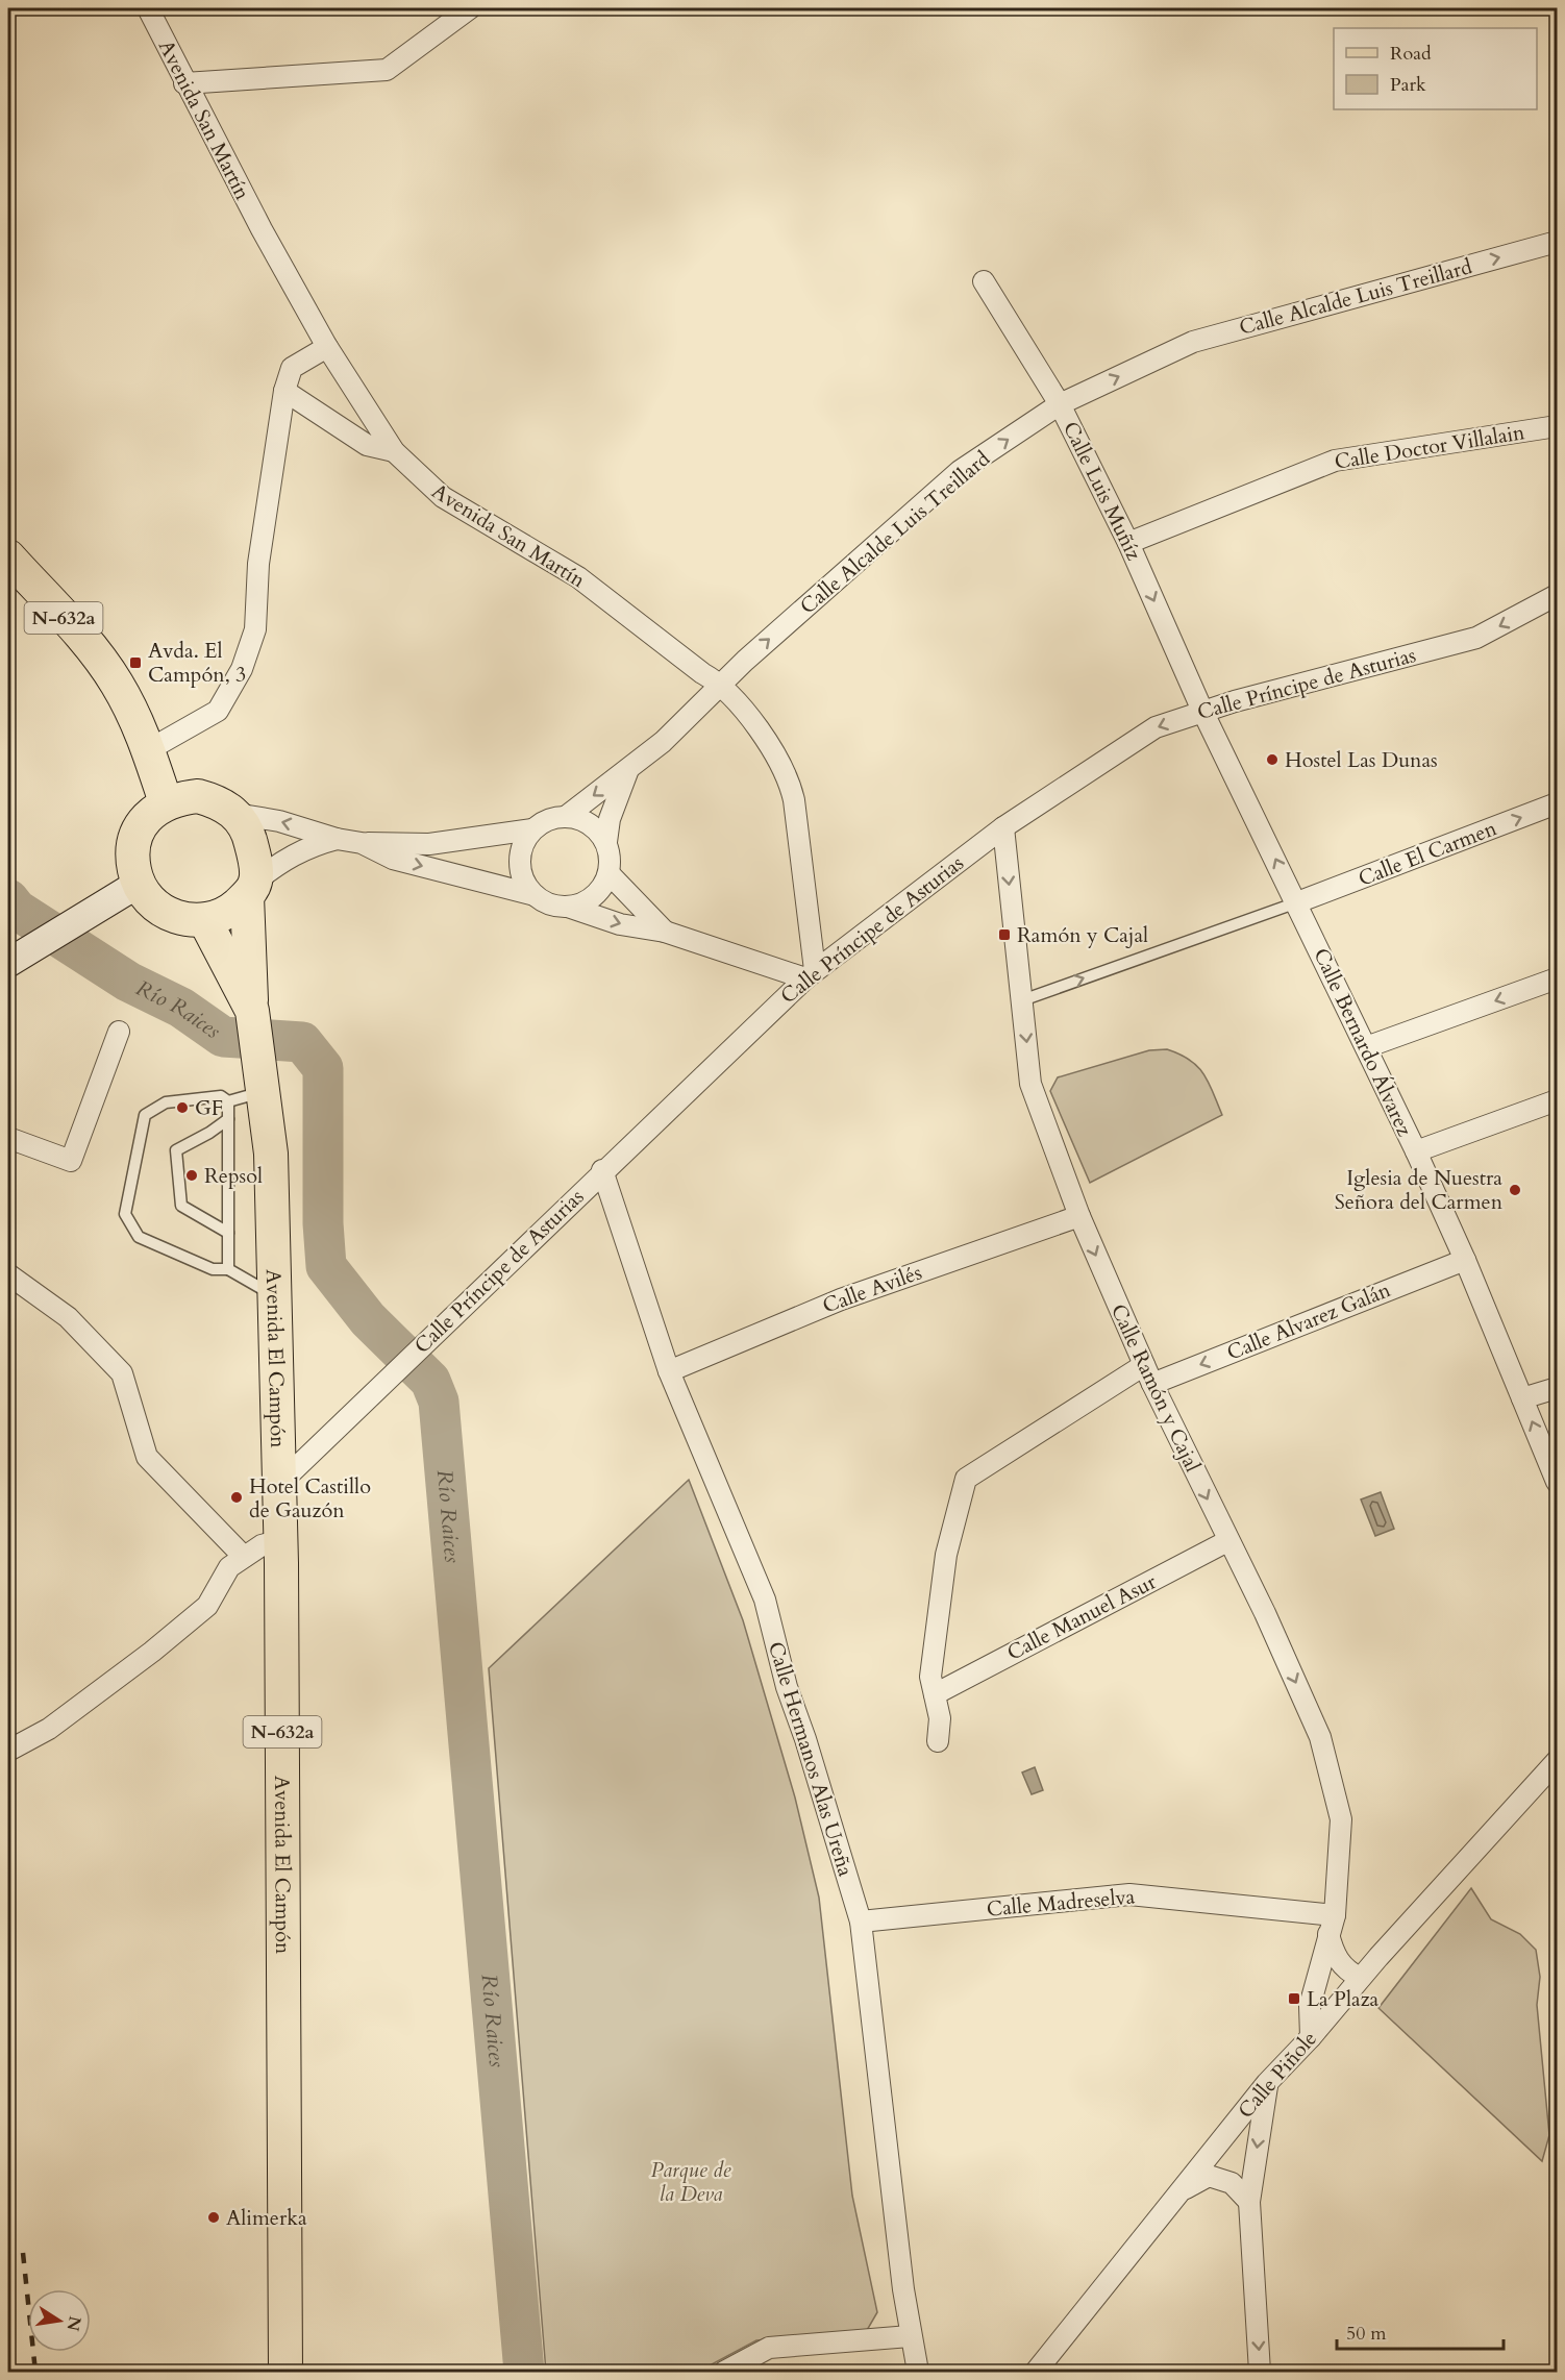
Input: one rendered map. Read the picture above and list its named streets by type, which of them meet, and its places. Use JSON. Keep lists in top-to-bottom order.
{
  "streets": {
    "main road": ["N-632a", "Avenida El Campón"],
    "street": [
      "Avenida San Martín",
      "Calle Alcalde Luis Treillard",
      "Calle Doctor Villalain",
      "Calle Luis Muñíz",
      "Calle Príncipe de Asturias",
      "Calle El Carmen",
      "Calle Bernardo Álvarez",
      "Calle Avilés",
      "Calle Alvarez Galán",
      "Calle Ramón y Cajal",
      "Calle Manuel Asur",
      "Calle Hermanos Alas Ureña",
      "Calle Madreselva",
      "Calle Piñole"
    ]
  },
  "crossings": [
    ["Avenida San Martín", "Calle Alcalde Luis Treillard"],
    ["Avenida San Martín", "Calle Príncipe de Asturias"],
    ["Calle Alcalde Luis Treillard", "Calle Luis Muñíz"],
    ["Calle Doctor Villalain", "Calle Luis Muñíz"],
    ["Calle Luis Muñíz", "Calle Príncipe de Asturias"],
    ["Calle Luis Muñíz", "Calle Bernardo Álvarez"],
    ["N-632a", "Avenida El Campón"],
    ["Calle Príncipe de Asturias", "Calle Bernardo Álvarez"],
    ["Calle Príncipe de Asturias", "Avenida El Campón"],
    ["Calle Príncipe de Asturias", "Calle Ramón y Cajal"],
    ["Calle Príncipe de Asturias", "Calle Hermanos Alas Ureña"],
    ["Calle El Carmen", "Calle Bernardo Álvarez"],
    ["Calle Bernardo Álvarez", "Calle Alvarez Galán"],
    ["Calle Avilés", "Calle Ramón y Cajal"],
    ["Calle Avilés", "Calle Hermanos Alas Ureña"],
    ["Calle Alvarez Galán", "Calle Ramón y Cajal"],
    ["Calle Alvarez Galán", "Calle Manuel Asur"],
    ["Calle Ramón y Cajal", "Calle Manuel Asur"],
    ["Calle Ramón y Cajal", "Calle Madreselva"],
    ["Calle Ramón y Cajal", "Calle Piñole"],
    ["Calle Hermanos Alas Ureña", "Calle Madreselva"]
  ],
  "one_way": [
    "Calle Alcalde Luis Treillard",
    "Calle Luis Muñíz",
    "Calle Príncipe de Asturias",
    "Calle Bernardo Álvarez",
    "Calle Alvarez Galán",
    "Calle Ramón y Cajal"
  ],
  "water": ["Río Raices"],
  "parks": ["Parque de la Deva"],
  "places": {
    "transit": ["Avda. El Campón, 3", "Ramón y Cajal", "La Plaza"],
    "other": [
      "Hostel Las Dunas",
      "GF",
      "Repsol",
      "Iglesia de Nuestra Señora del Carmen",
      "Hotel Castillo de Gauzón",
      "Alimerka"
    ]
  },
  "legend": ["Road", "Park"],
  "scale_bar": "50 m",
  "north": "right"
}
